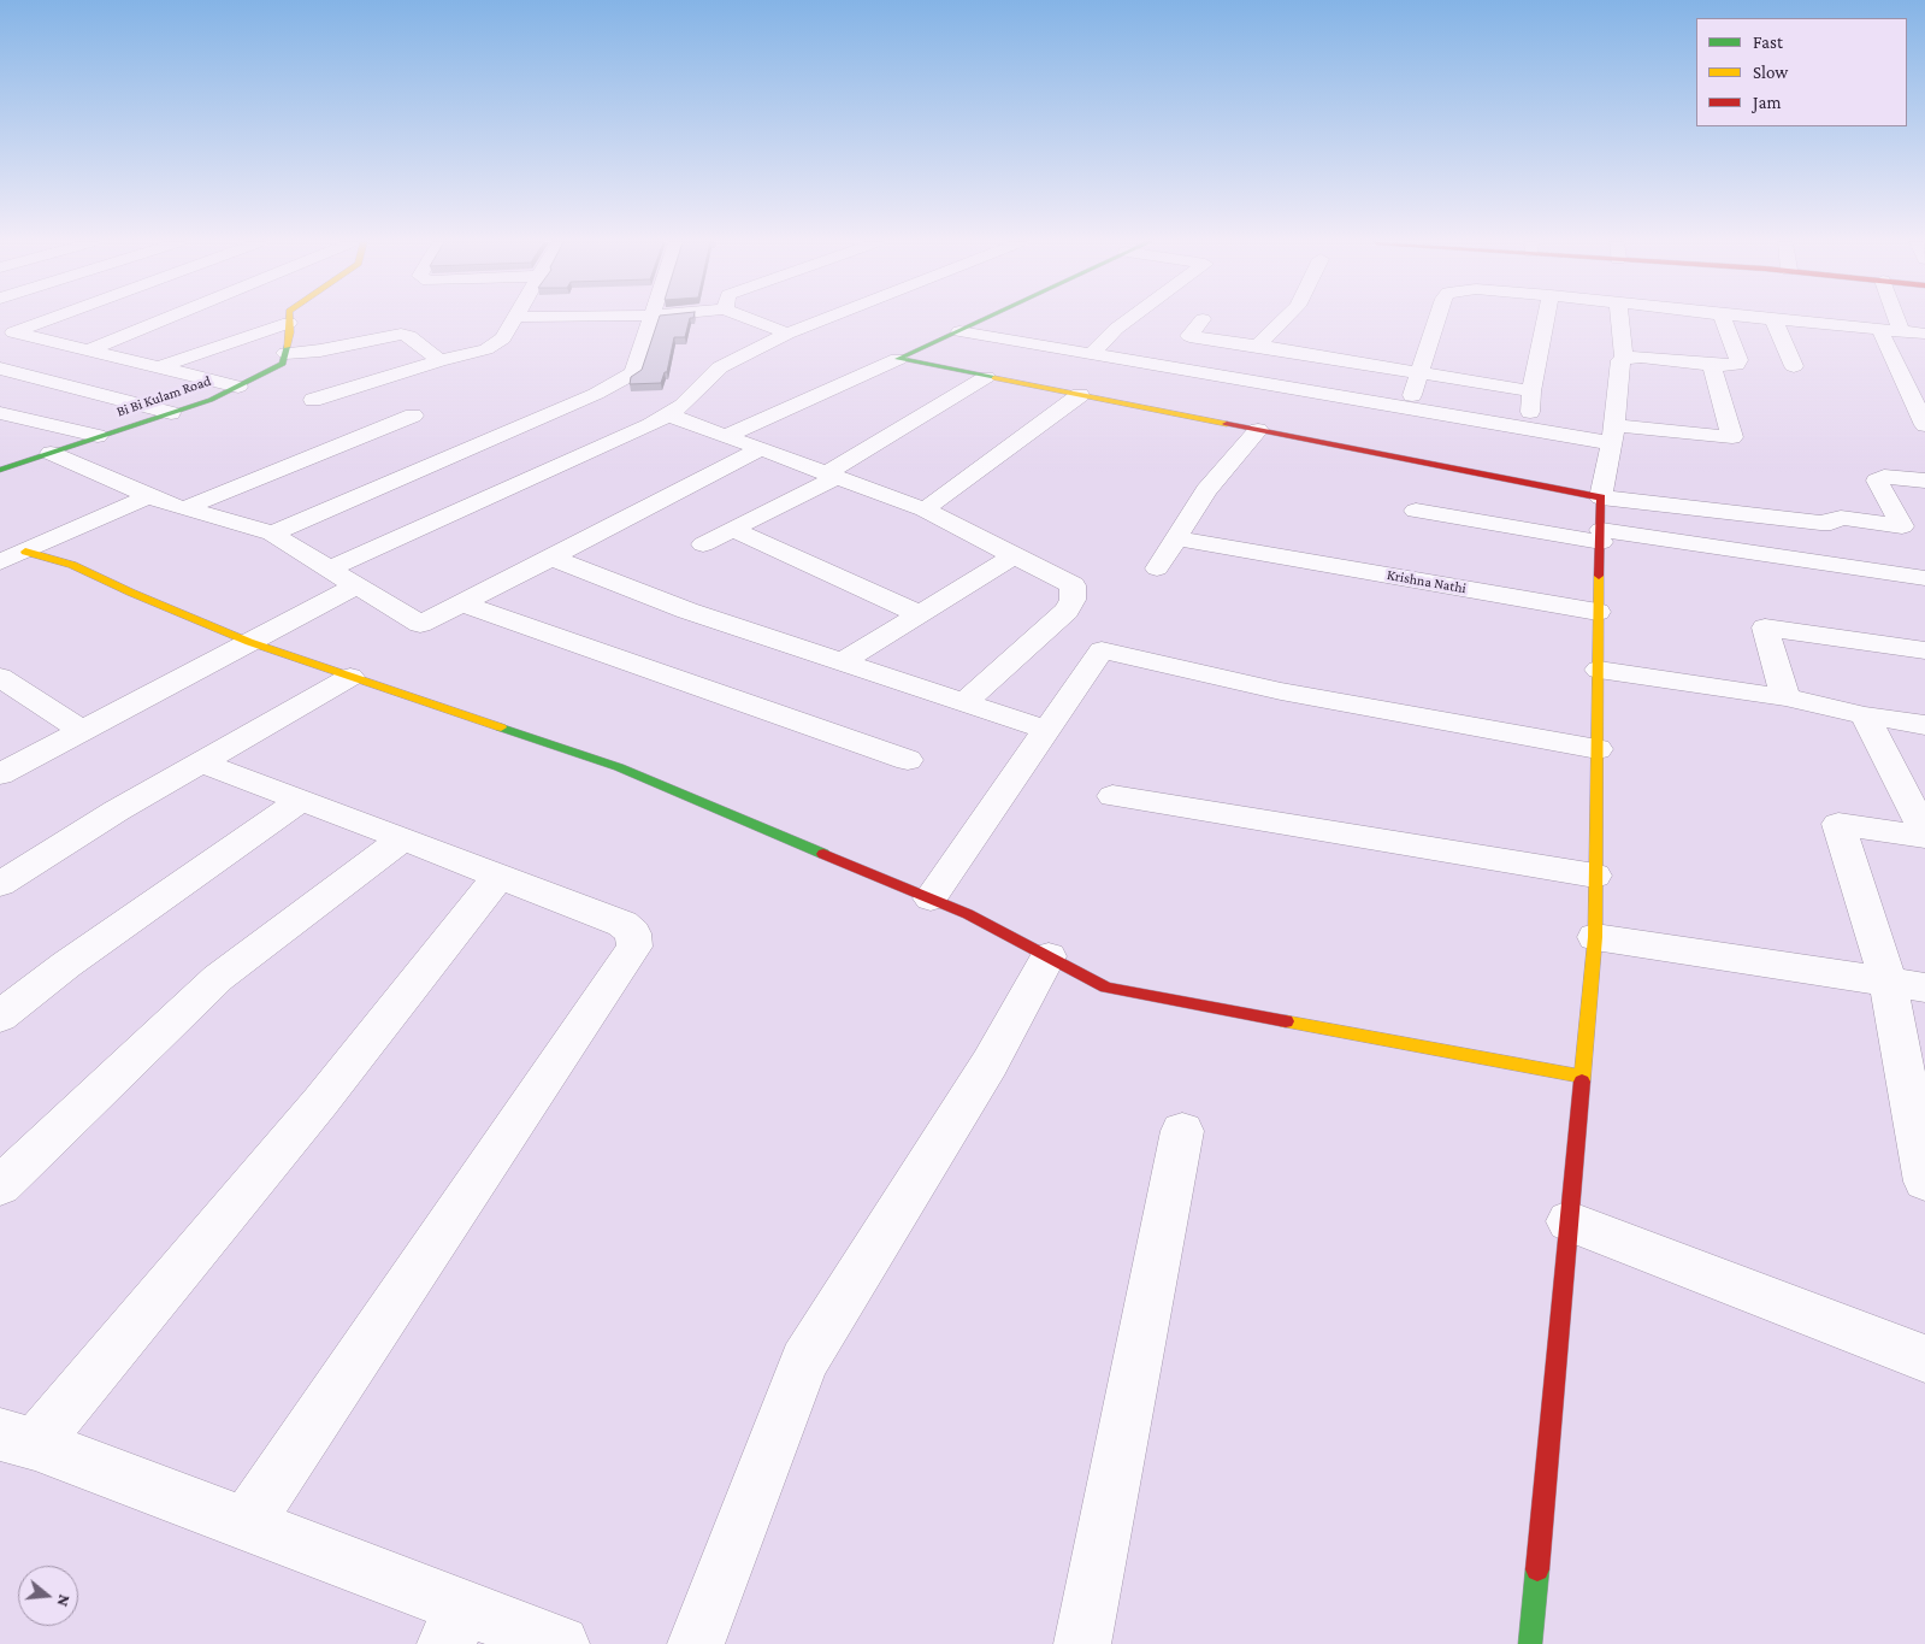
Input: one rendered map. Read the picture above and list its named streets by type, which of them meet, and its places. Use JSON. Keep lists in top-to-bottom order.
{
  "streets": {
    "street": ["Bi Bi Kulam Road", "Krishna Nathi"]
  },
  "legend": ["Fast", "Slow", "Jam"],
  "north": "right"
}
